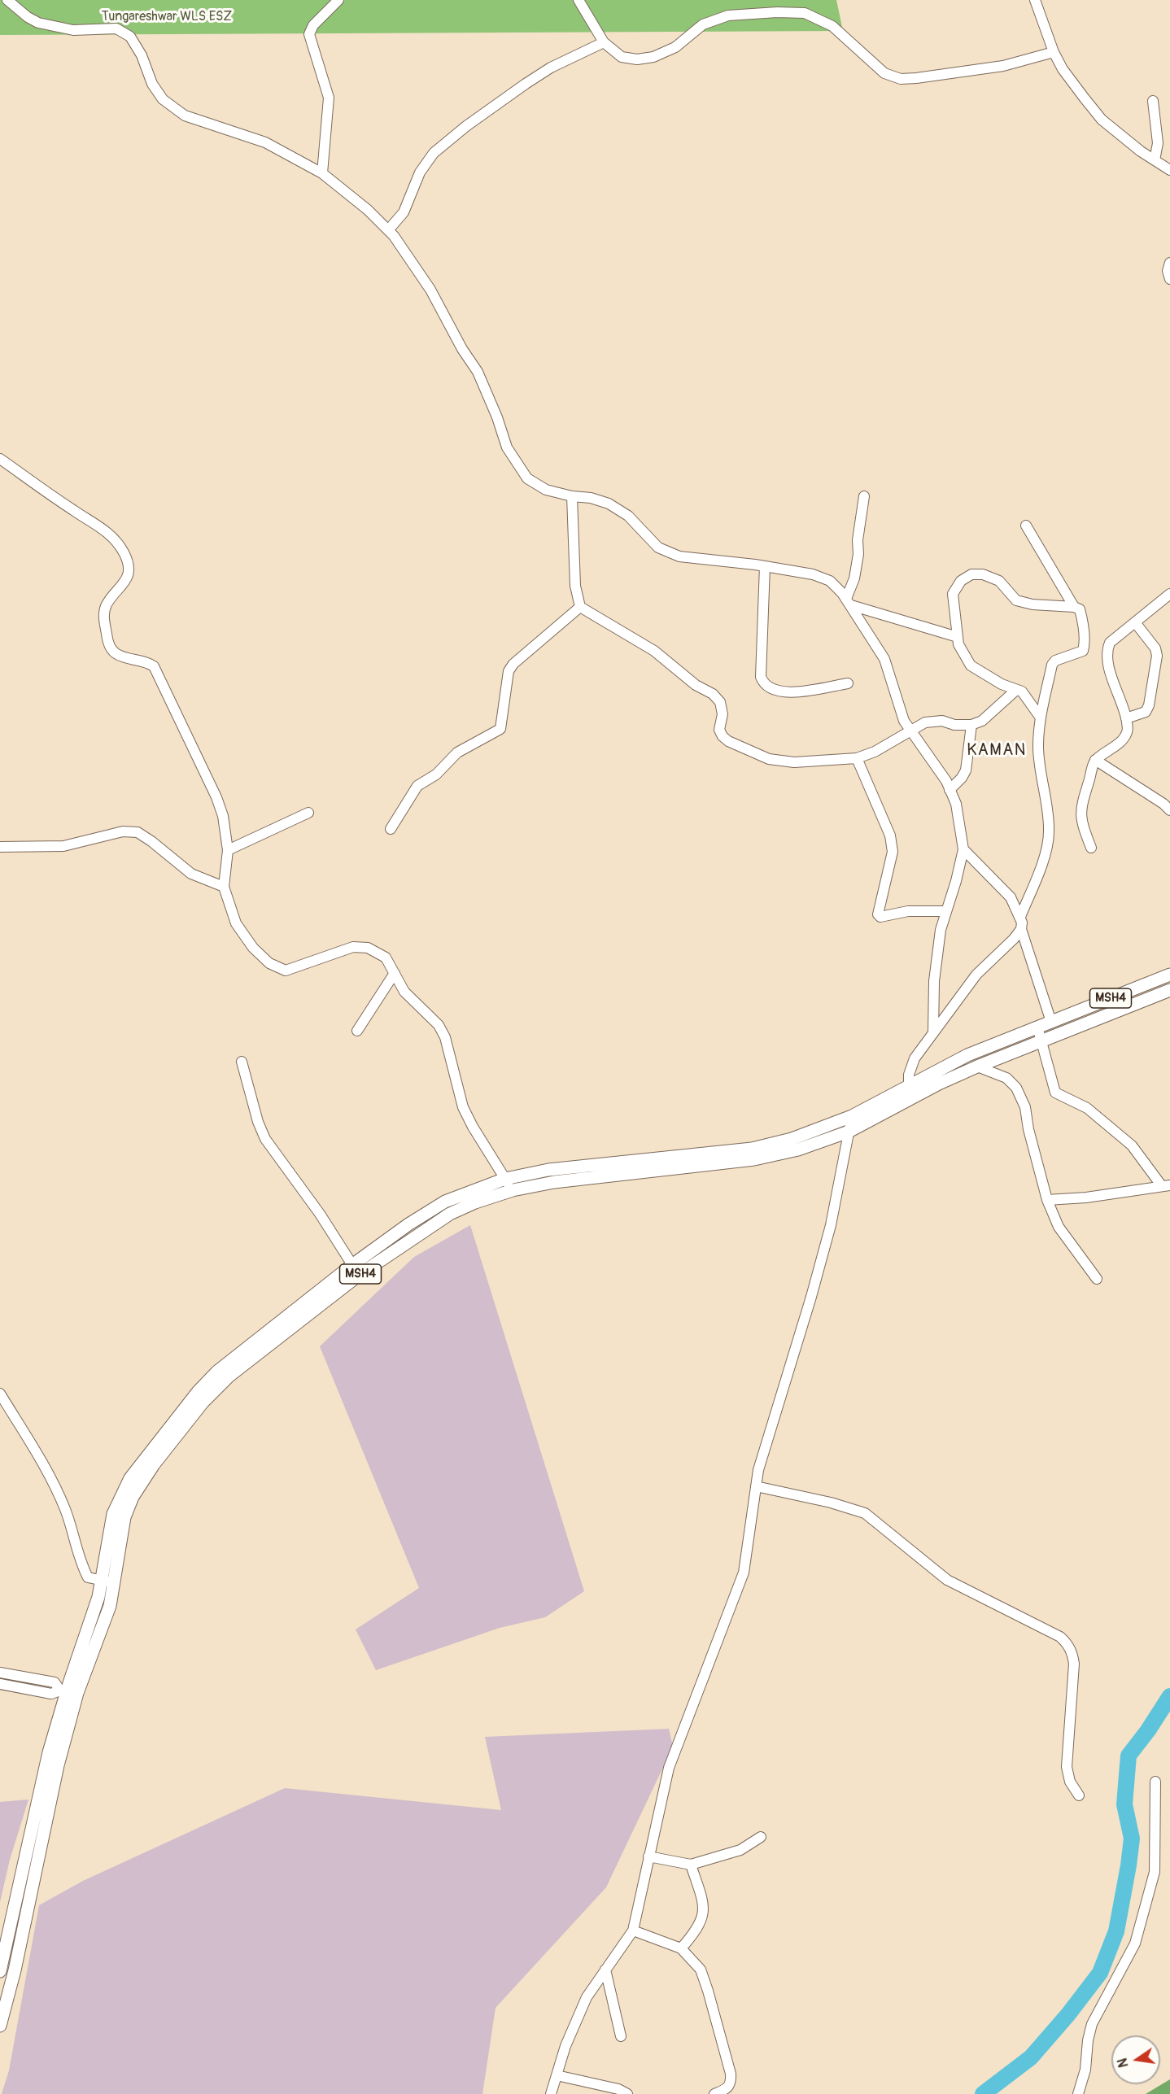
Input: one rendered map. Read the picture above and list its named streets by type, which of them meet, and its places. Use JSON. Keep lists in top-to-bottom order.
{
  "streets": {
    "main road": ["MSH4"]
  },
  "districts": ["KAMAN"],
  "parks": ["Tungareshwar WLS ESZ"],
  "north": "left"
}
